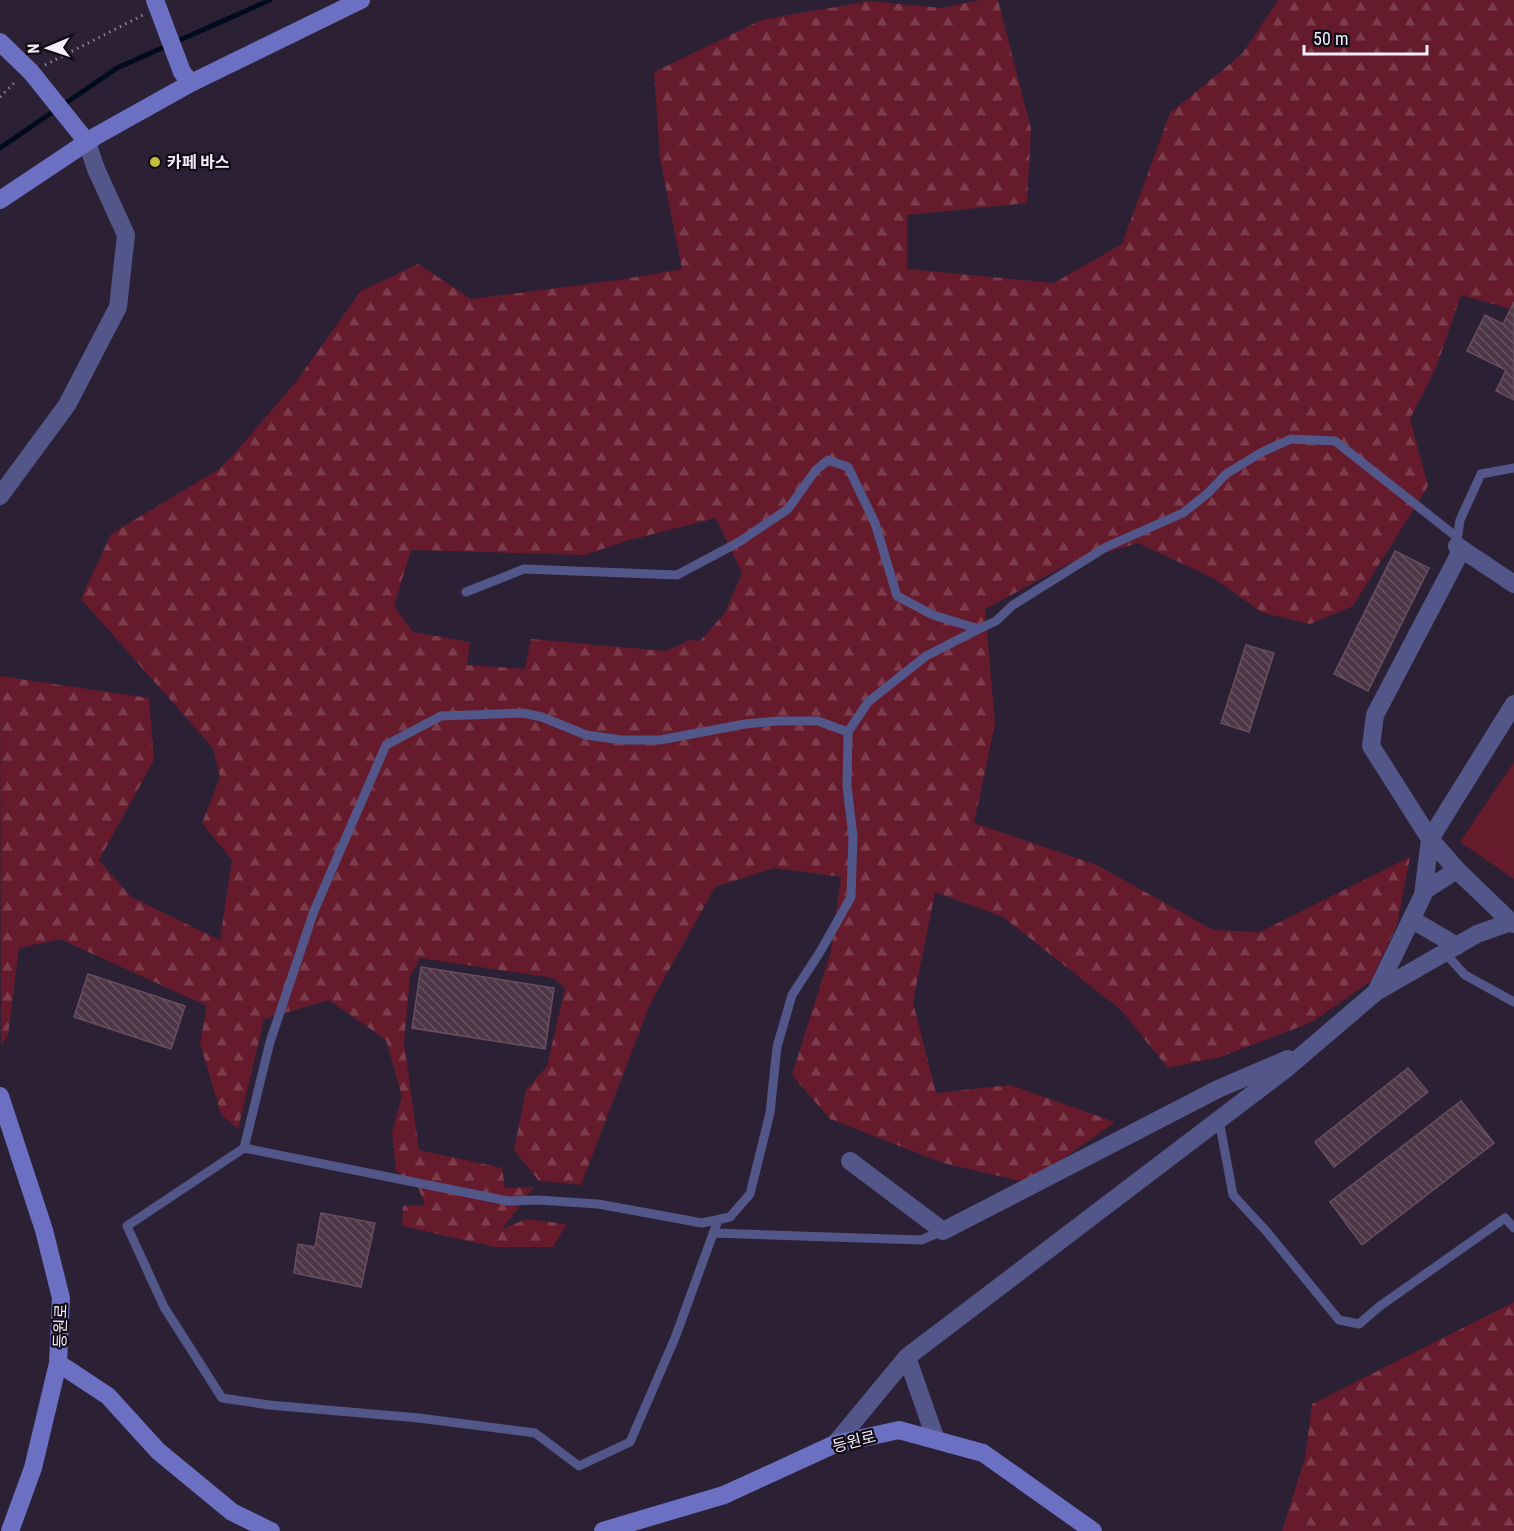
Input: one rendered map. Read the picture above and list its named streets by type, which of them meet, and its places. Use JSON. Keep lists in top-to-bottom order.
{
  "streets": {
    "street": ["등원로"]
  },
  "places": ["카페 바스"],
  "scale_bar": "50 m",
  "north": "left"
}
